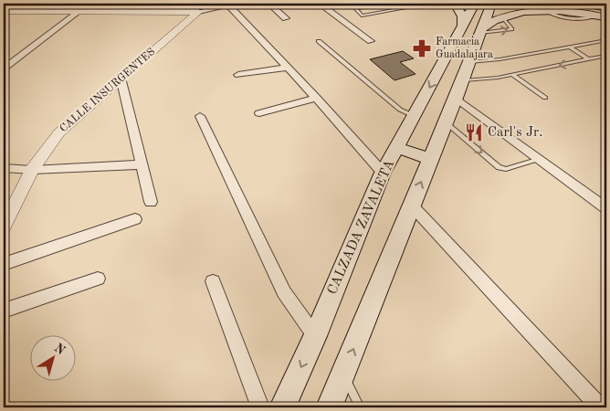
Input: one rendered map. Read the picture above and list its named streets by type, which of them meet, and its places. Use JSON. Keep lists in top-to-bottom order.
{
  "streets": {
    "main road": ["CALZADA ZAVALETA"],
    "street": ["CALLE INSURGENTES"]
  },
  "places": {
    "pharmacy": ["Farmacia Guadalajara"],
    "restaurant": ["Carl's Jr."]
  },
  "north": "top right"
}
